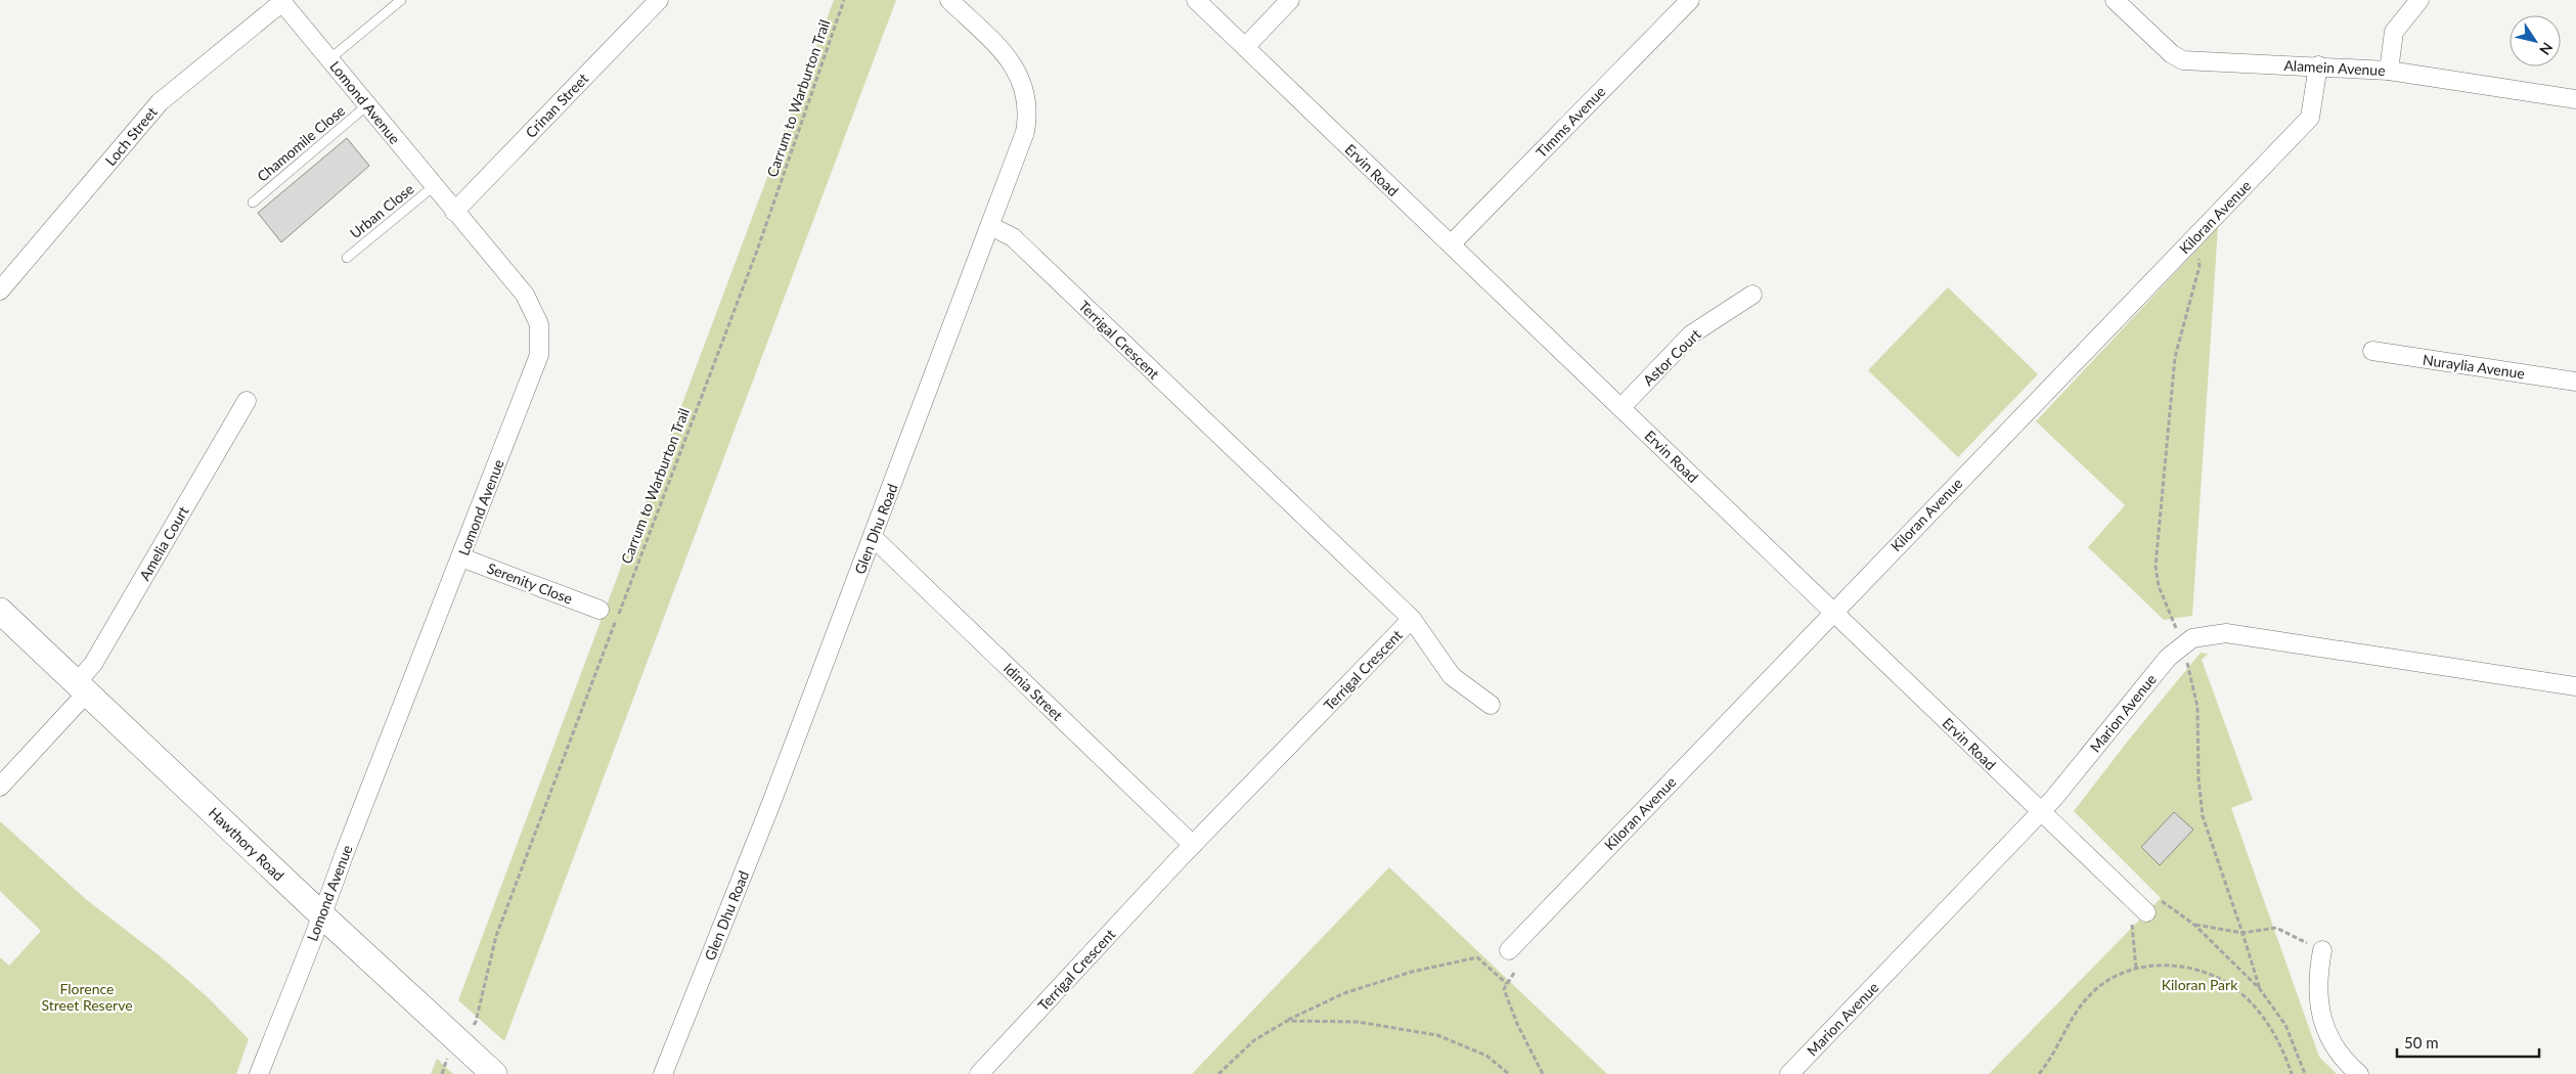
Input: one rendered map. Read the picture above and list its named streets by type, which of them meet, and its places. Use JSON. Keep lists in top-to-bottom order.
{
  "streets": {
    "main road": ["Hawthory Road"],
    "street": [
      "Alamein Avenue",
      "Lomond Avenue",
      "Crinan Street",
      "Timms Avenue",
      "Loch Street",
      "Ervin Road",
      "Kiloran Avenue",
      "Terrigal Crescent",
      "Astor Court",
      "Nuraylia Avenue",
      "Glen Dhu Road",
      "Amelia Court",
      "Serenity Close",
      "Idinia Street",
      "Marion Avenue"
    ],
    "lane": ["Chamomile Close", "Urban Close"],
    "path": ["Carrum to Warburton Trail"]
  },
  "crossings": [
    ["Alamein Avenue", "Kiloran Avenue"],
    ["Lomond Avenue", "Crinan Street"],
    ["Lomond Avenue", "Loch Street"],
    ["Lomond Avenue", "Chamomile Close"],
    ["Lomond Avenue", "Urban Close"],
    ["Lomond Avenue", "Serenity Close"],
    ["Lomond Avenue", "Hawthory Road"],
    ["Timms Avenue", "Ervin Road"],
    ["Ervin Road", "Kiloran Avenue"],
    ["Ervin Road", "Astor Court"],
    ["Ervin Road", "Marion Avenue"],
    ["Terrigal Crescent", "Glen Dhu Road"],
    ["Terrigal Crescent", "Idinia Street"],
    ["Glen Dhu Road", "Idinia Street"],
    ["Amelia Court", "Hawthory Road"]
  ],
  "parks": ["Kiloran Park", "Florence Street Reserve"],
  "scale_bar": "50 m",
  "north": "bottom right"
}
